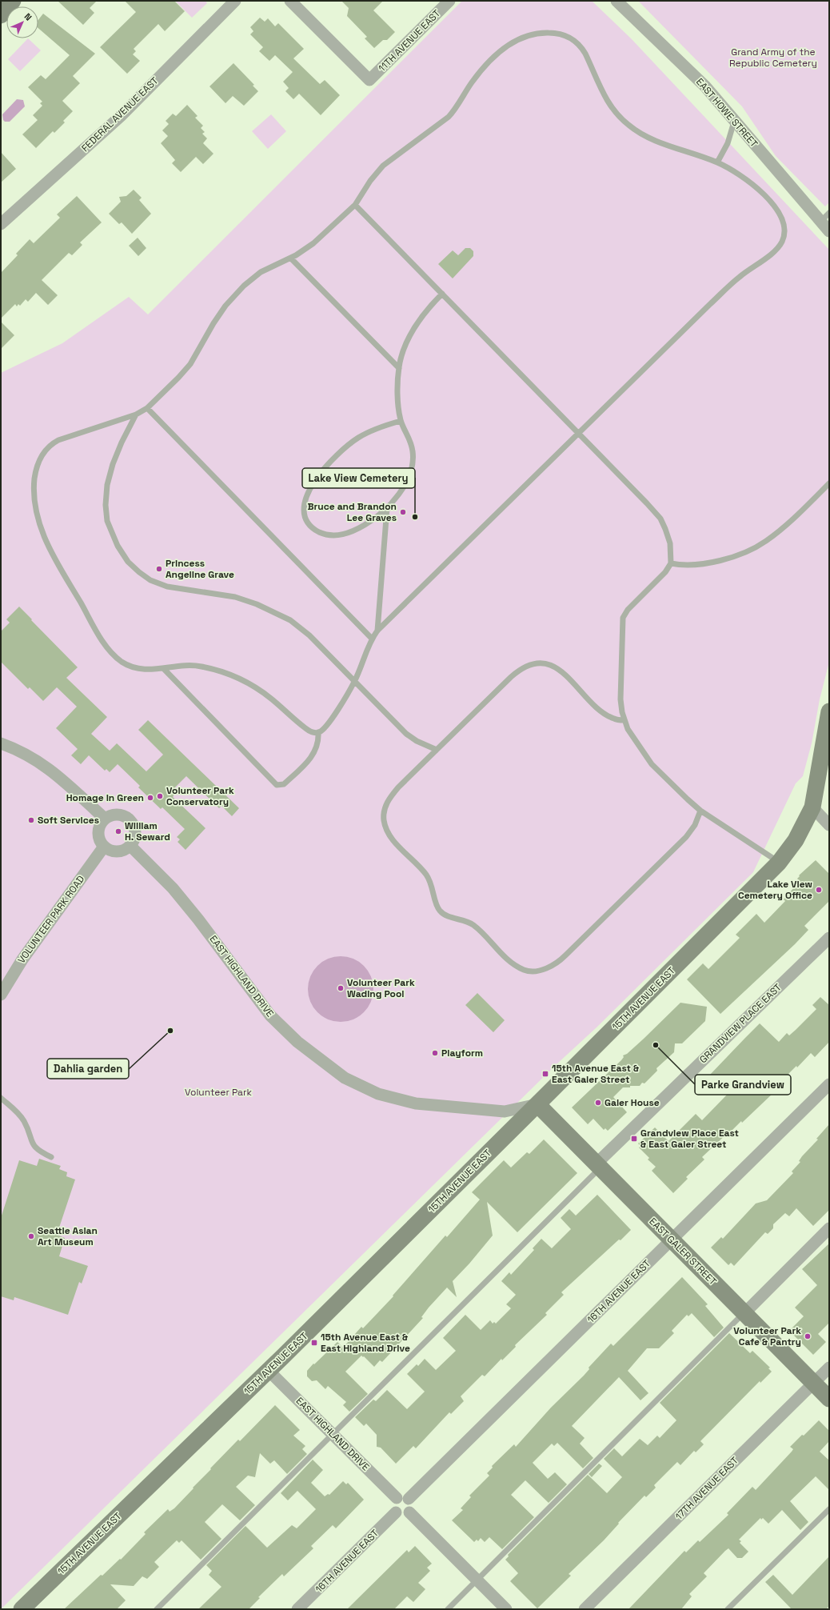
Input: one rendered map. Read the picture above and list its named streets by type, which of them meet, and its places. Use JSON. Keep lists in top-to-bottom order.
{
  "streets": {
    "street": [
      "11TH AVENUE EAST",
      "EAST HOWE STREET",
      "FEDERAL AVENUE EAST",
      "VOLUNTEER PARK ROAD",
      "EAST HIGHLAND DRIVE",
      "15TH AVENUE EAST",
      "GRANDVIEW PLACE EAST",
      "EAST GALER STREET",
      "16TH AVENUE EAST",
      "17TH AVENUE EAST"
    ]
  },
  "crossings": [
    ["VOLUNTEER PARK ROAD", "EAST HIGHLAND DRIVE"],
    ["EAST HIGHLAND DRIVE", "15TH AVENUE EAST"],
    ["EAST HIGHLAND DRIVE", "EAST GALER STREET"],
    ["EAST HIGHLAND DRIVE", "16TH AVENUE EAST"],
    ["15TH AVENUE EAST", "EAST GALER STREET"],
    ["GRANDVIEW PLACE EAST", "EAST GALER STREET"],
    ["EAST GALER STREET", "16TH AVENUE EAST"],
    ["EAST GALER STREET", "17TH AVENUE EAST"]
  ],
  "parks": ["Grand Army of the Republic Cemetery", "Volunteer Park"],
  "places": {
    "other": [
      "Bruce and Brandon Lee Graves",
      "Lake View Cemetery",
      "Princess Angeline Grave",
      "Volunteer Park Conservatory",
      "Homage in Green",
      "Soft Services",
      "William H. Seward",
      "Lake View Cemetery Office",
      "Volunteer Park Wading Pool",
      "Dahlia garden",
      "Parke Grandview",
      "Playform",
      "Galer House",
      "Seattle Asian Art Museum",
      "Volunteer Park Cafe & Pantry"
    ],
    "transit": ["15th Avenue East & East Galer Street", "Grandview Place East & East Galer Street", "15th Avenue East & East Highland Drive"]
  },
  "north": "top right"
}
